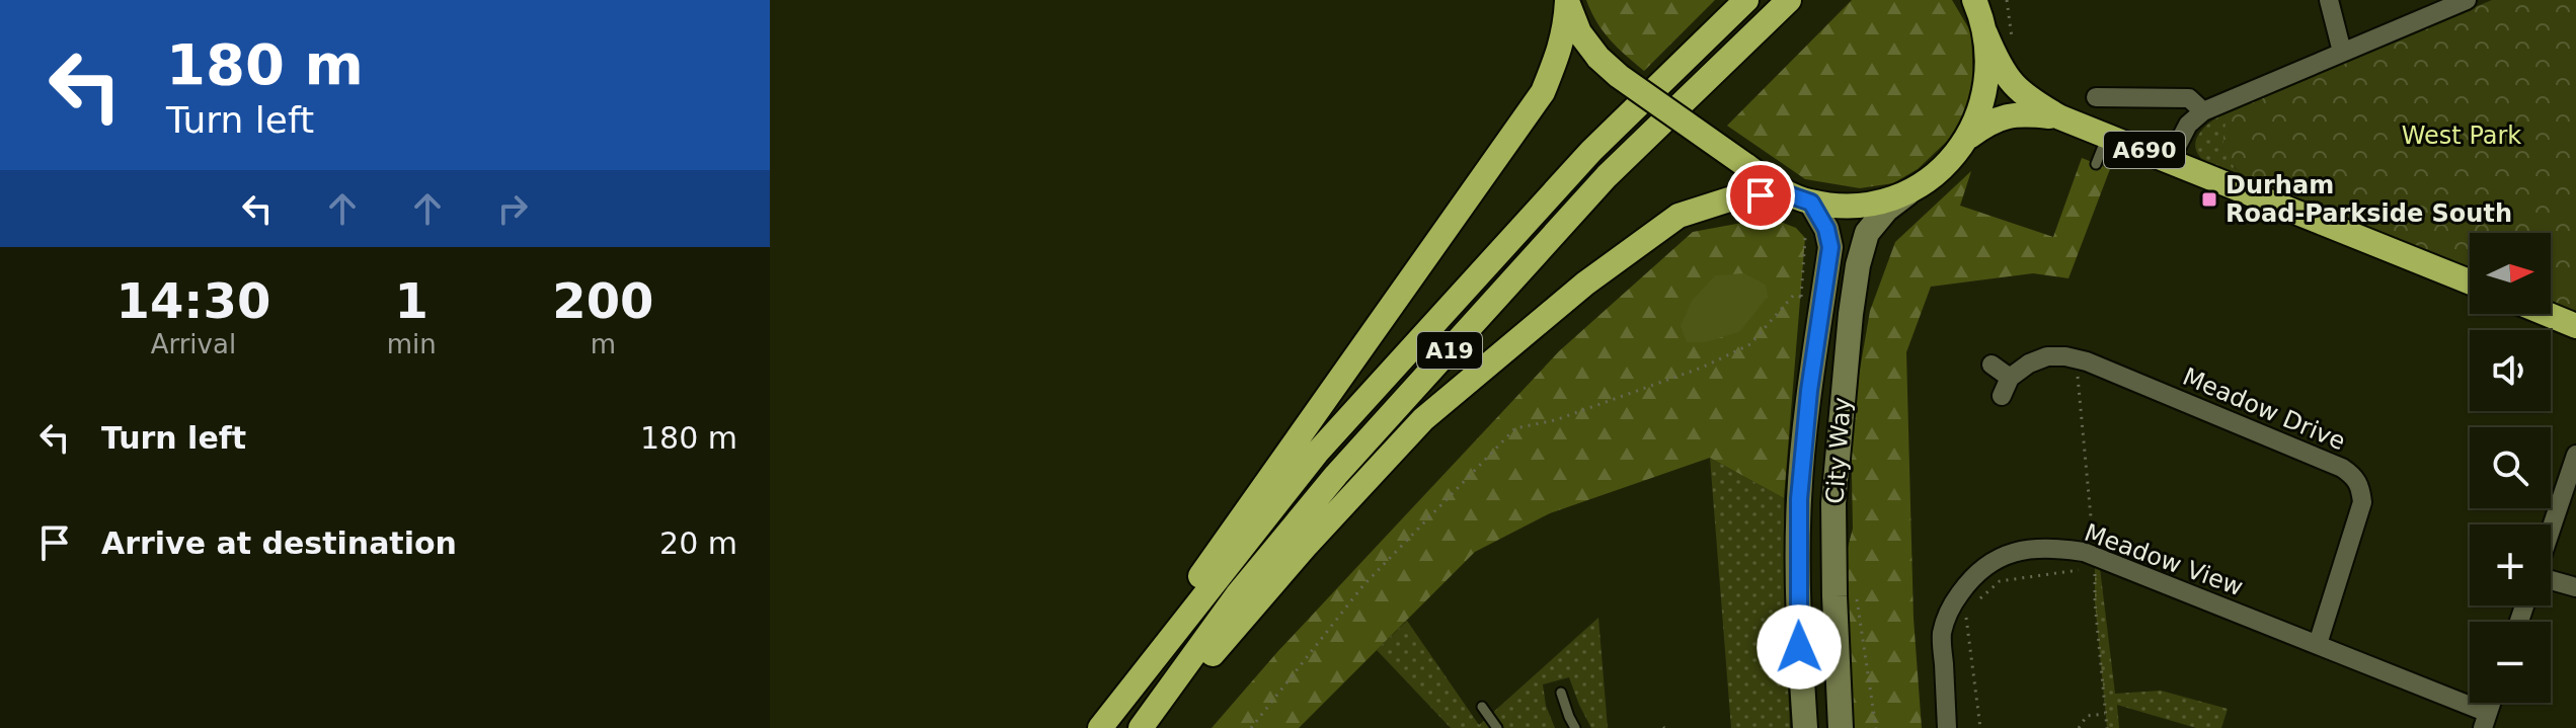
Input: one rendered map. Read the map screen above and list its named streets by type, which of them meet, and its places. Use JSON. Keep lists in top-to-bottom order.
{
  "streets": {
    "highway": ["A690", "A19"],
    "main road": ["City Way"],
    "street": ["Meadow Drive", "Meadow View"]
  },
  "crossings": [
    ["A690", "City Way"],
    ["Meadow Drive", "Meadow View"]
  ],
  "parks": ["West Park"],
  "places": {
    "transit": ["Durham Road-Parkside South"]
  },
  "north": "right",
  "page": {
    "turn": ["180 m", "Turn left"],
    "map_buttons": ["+", "−"],
    "eta": [
      "14:30",
      "Arrival",
      "1",
      "min",
      "200",
      "m"
    ],
    "list": [
      {
        "name": "Turn left",
        "value": "180 m"
      },
      {
        "name": "Arrive at destination",
        "value": "20 m"
      }
    ]
  }
}
